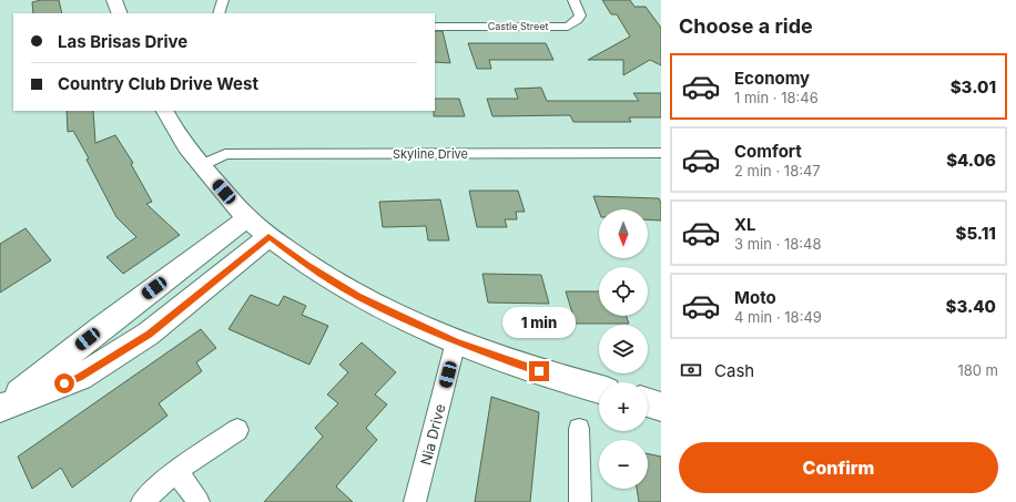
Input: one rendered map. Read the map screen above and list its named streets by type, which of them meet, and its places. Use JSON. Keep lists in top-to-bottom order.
{
  "streets": {
    "street": ["Castle Street", "Skyline Drive", "Nia Drive"]
  },
  "north": "bottom",
  "page": {
    "heading": "Choose a ride",
    "banner": ["Las Brisas Drive", "Country Club Drive West"],
    "list": [
      {
        "name": "Economy",
        "note": "1 min · 18:46",
        "value": "$3.01"
      },
      {
        "name": "Comfort",
        "note": "2 min · 18:47",
        "value": "$4.06"
      },
      {
        "name": "XL",
        "note": "3 min · 18:48",
        "value": "$5.11"
      },
      {
        "name": "Moto",
        "note": "4 min · 18:49",
        "value": "$3.40"
      }
    ],
    "map_buttons": ["+", "−"],
    "bubble": "1 min",
    "pay": ["Cash", "180 m"],
    "buttons": "Confirm"
  }
}
